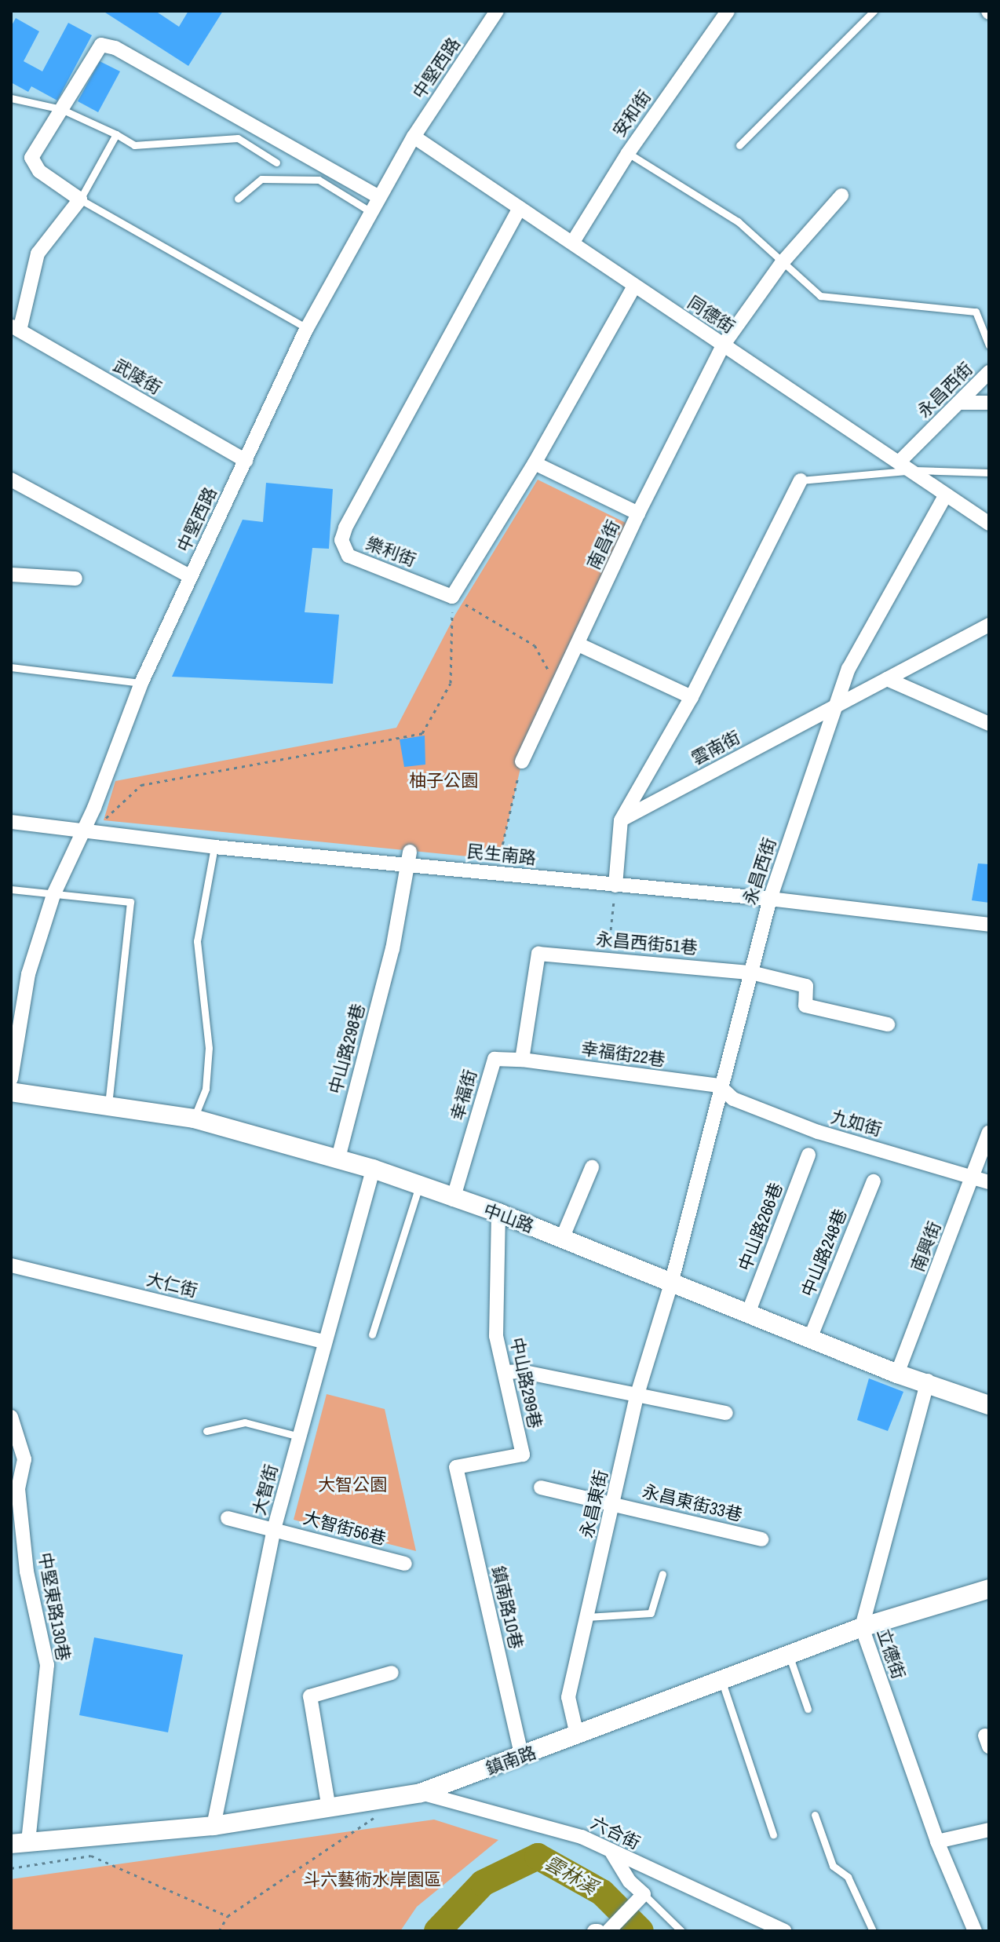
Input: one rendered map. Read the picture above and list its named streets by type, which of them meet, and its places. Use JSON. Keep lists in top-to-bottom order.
{
  "streets": {
    "street": [
      "中堅西路",
      "安和街",
      "同德街",
      "武陵街",
      "永昌西街",
      "南昌街",
      "樂利街",
      "雲南街",
      "民生南路",
      "永昌西街51巷",
      "中山路298巷",
      "幸福街22巷",
      "幸福街",
      "九如街",
      "中山路",
      "中山路266巷",
      "南興街",
      "中山路248巷",
      "大仁街",
      "中山路299巷",
      "大智街",
      "永昌東街33巷",
      "永昌東街",
      "大智街56巷",
      "中堅東路130巷",
      "鎮南路10巷",
      "立德街",
      "鎮南路",
      "六合街"
    ]
  },
  "crossings": [
    ["中堅西路", "同德街"],
    ["中堅西路", "武陵街"],
    ["中堅西路", "民生南路"],
    ["安和街", "同德街"],
    ["同德街", "永昌西街"],
    ["同德街", "南昌街"],
    ["同德街", "樂利街"],
    ["永昌西街", "雲南街"],
    ["永昌西街", "民生南路"],
    ["永昌西街", "永昌西街51巷"],
    ["永昌西街", "幸福街22巷"],
    ["永昌西街", "九如街"],
    ["永昌西街", "中山路"],
    ["永昌西街", "永昌東街"],
    ["民生南路", "中山路298巷"],
    ["永昌西街51巷", "幸福街22巷"],
    ["永昌西街51巷", "幸福街"],
    ["中山路298巷", "中山路"],
    ["幸福街22巷", "幸福街"],
    ["幸福街22巷", "九如街"],
    ["幸福街", "中山路"],
    ["九如街", "南興街"],
    ["中山路", "中山路266巷"],
    ["中山路", "南興街"],
    ["中山路", "中山路248巷"],
    ["中山路", "中山路299巷"],
    ["中山路", "大智街"],
    ["中山路", "永昌東街"],
    ["中山路", "立德街"],
    ["大仁街", "大智街"],
    ["中山路299巷", "鎮南路10巷"],
    ["大智街", "大智街56巷"],
    ["大智街", "鎮南路"],
    ["永昌東街33巷", "永昌東街"],
    ["永昌東街", "鎮南路"],
    ["中堅東路130巷", "鎮南路"],
    ["鎮南路10巷", "鎮南路"],
    ["立德街", "鎮南路"],
    ["鎮南路", "六合街"]
  ],
  "water": ["雲林溪"],
  "parks": ["柚子公園", "大智公園", "斗六藝術水岸園區"]
}
